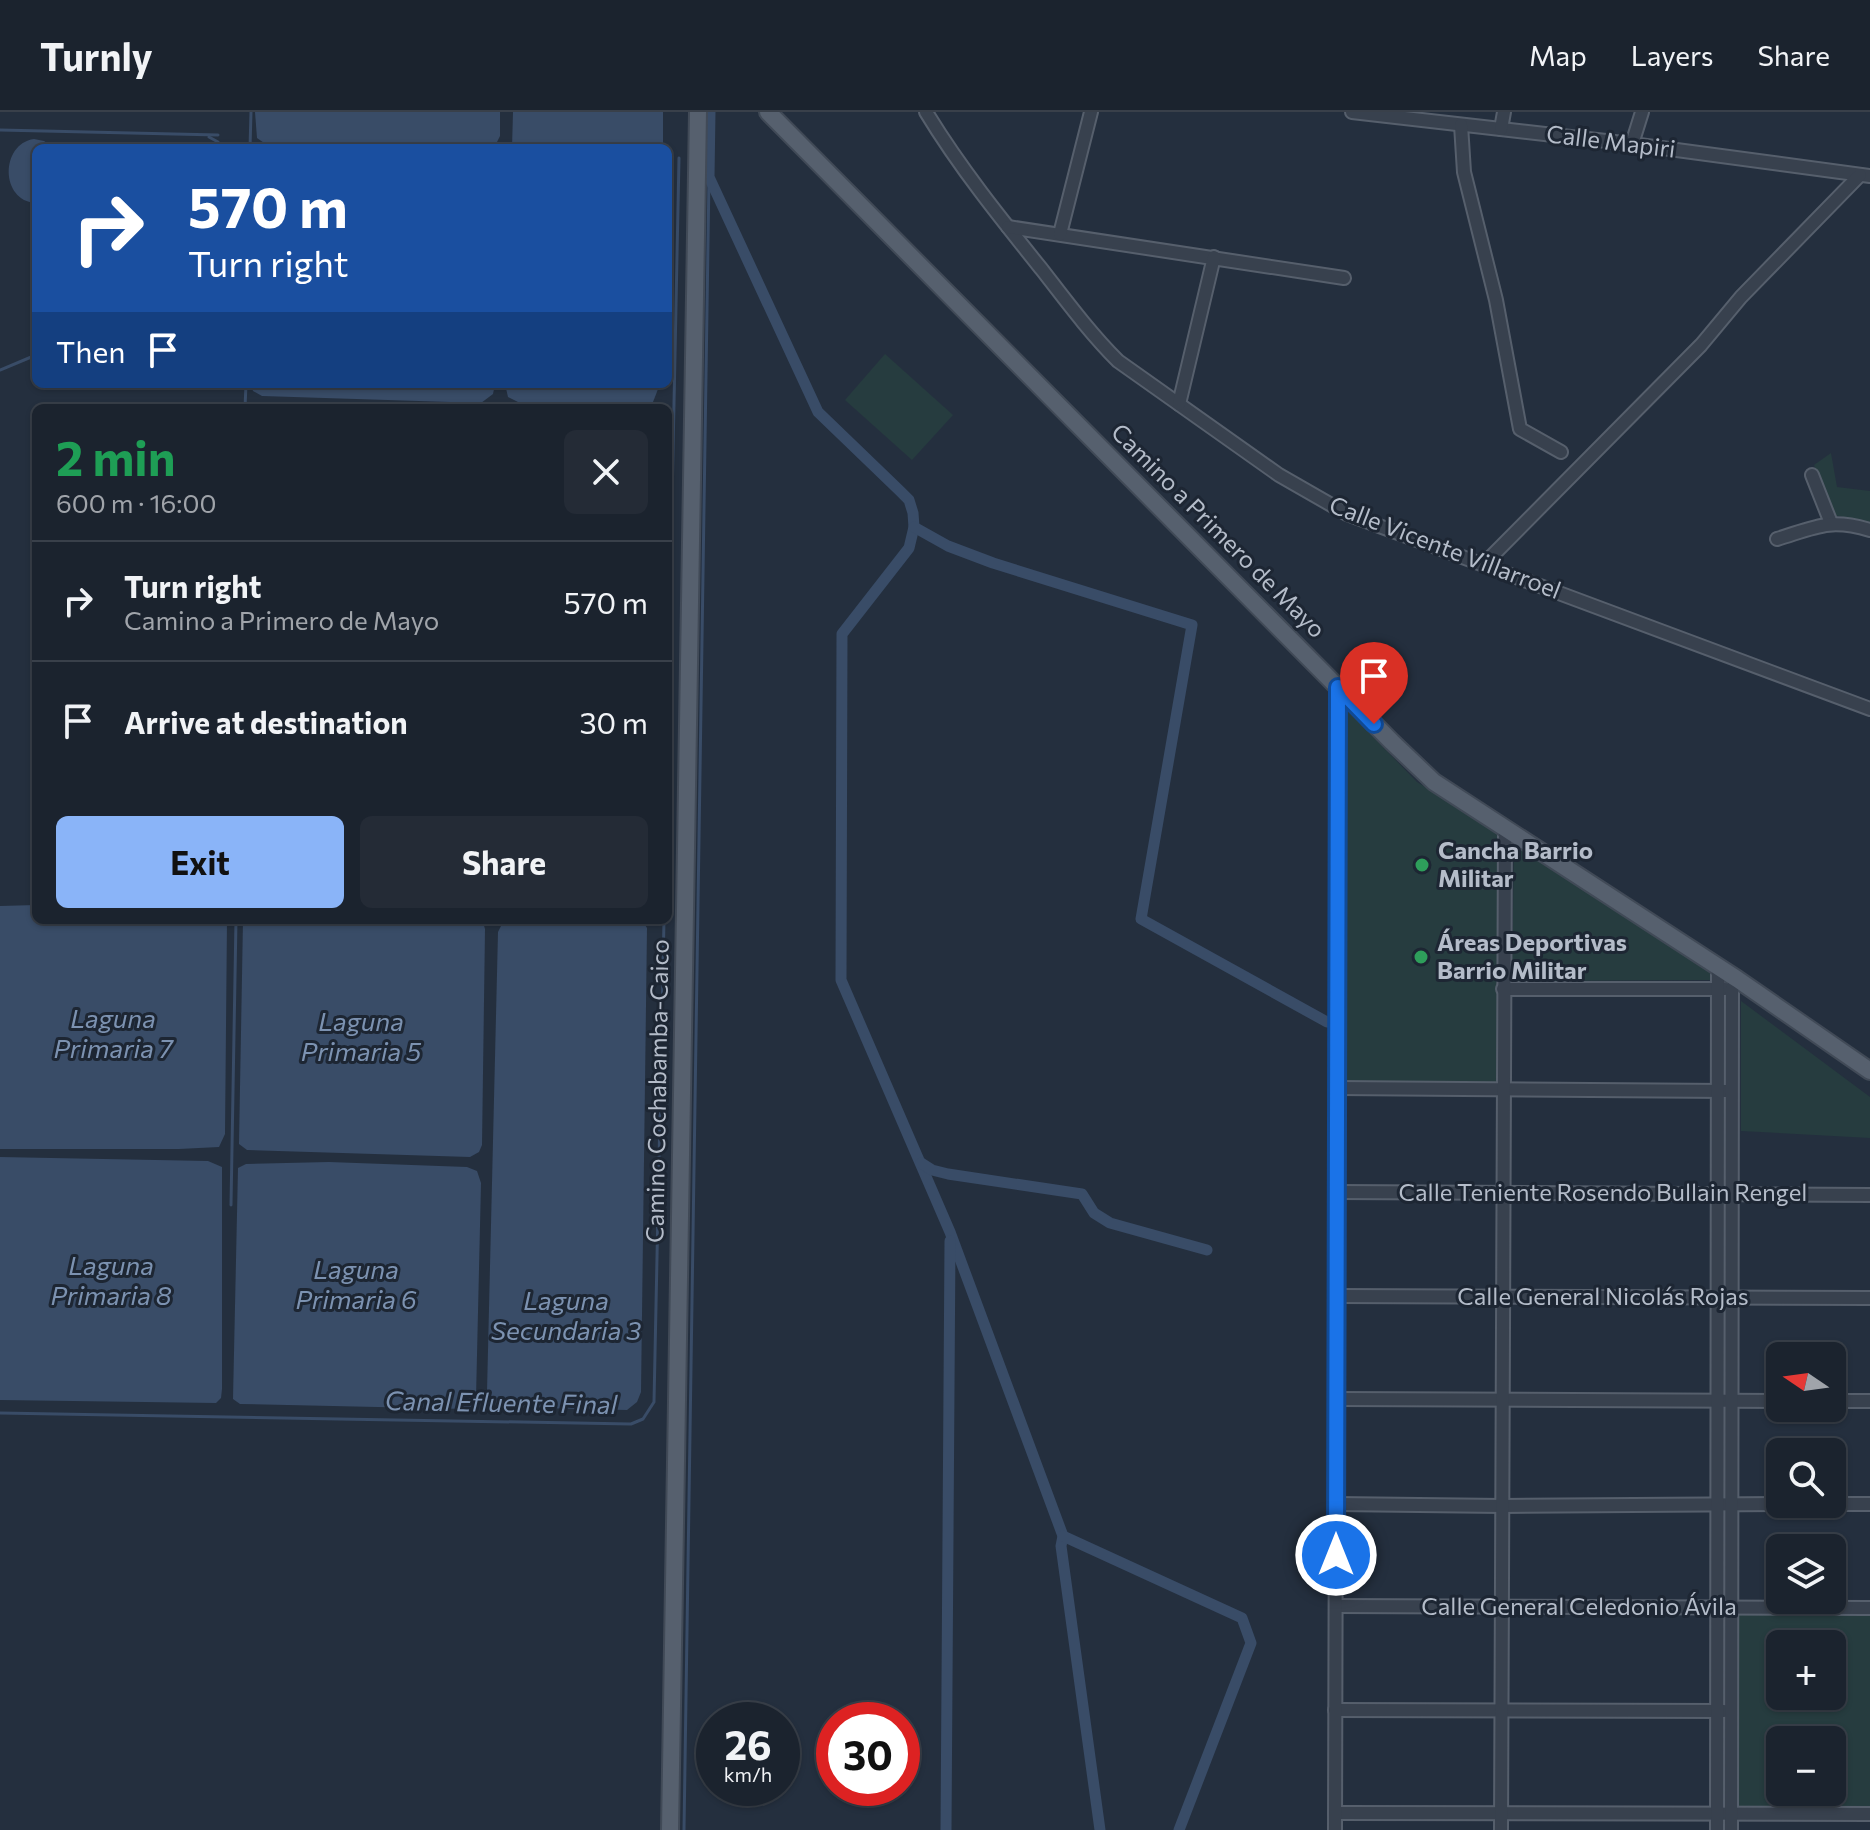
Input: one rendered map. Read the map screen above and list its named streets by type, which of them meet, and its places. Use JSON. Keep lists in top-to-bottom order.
{
  "streets": {
    "main road": ["Camino a Primero de Mayo", "Camino Cochabamba-Caico"],
    "street": [
      "Calle Mapiri",
      "Calle Vicente Villarroel",
      "Calle Teniente Rosendo Bullain Rengel",
      "Calle General Nicolás Rojas",
      "Calle General Celedonio Ávila"
    ]
  },
  "water": [
    "Laguna Primaria 7",
    "Laguna Primaria 5",
    "Laguna Primaria 8",
    "Laguna Primaria 6",
    "Laguna Secundaria 3",
    "Canal Efluente Final"
  ],
  "places": ["Cancha Barrio Militar", "Áreas Deportivas Barrio Militar"],
  "north": "left",
  "page": {
    "header": "Turnly",
    "nav": ["Map", "Layers", "Share"],
    "turn": ["570 m", "Turn right"],
    "then": "Then",
    "heading": ["2 min", "600 m · 16:00"],
    "list": [
      {
        "name": "Turn right",
        "note": "Camino a Primero de Mayo",
        "value": "570 m"
      },
      {
        "name": "Arrive at destination",
        "value": "30 m"
      }
    ],
    "buttons": ["Exit", "Share"],
    "map_buttons": ["+", "−"],
    "speed": "26 km/h",
    "limit": "30"
  }
}
